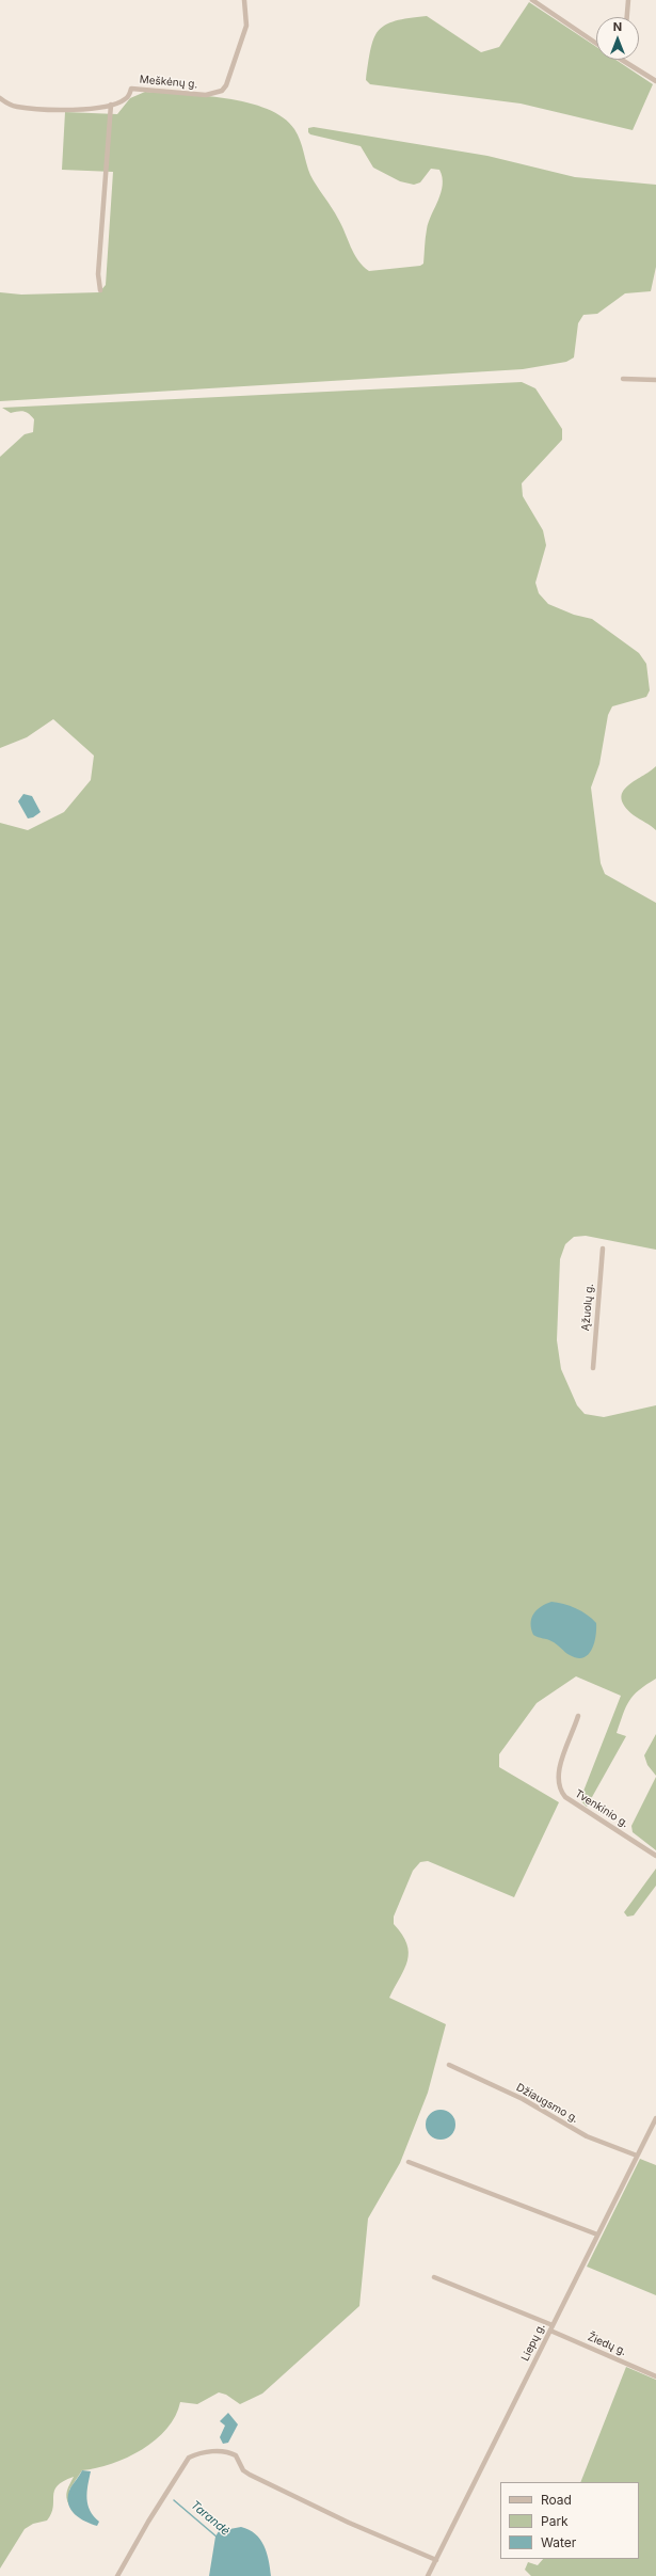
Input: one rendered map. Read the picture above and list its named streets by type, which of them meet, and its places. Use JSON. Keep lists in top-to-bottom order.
{
  "streets": {
    "street": [
      "Meškėnų g.",
      "Ąžuolų g.",
      "Tvenkinio g.",
      "Džiaugsmo g.",
      "Liepų g.",
      "Žiedų g."
    ]
  },
  "crossings": [
    ["Džiaugsmo g.", "Liepų g."],
    ["Liepų g.", "Žiedų g."]
  ],
  "water": ["Tarandė"],
  "legend": ["Road", "Park", "Water"],
  "north": "top"
}
